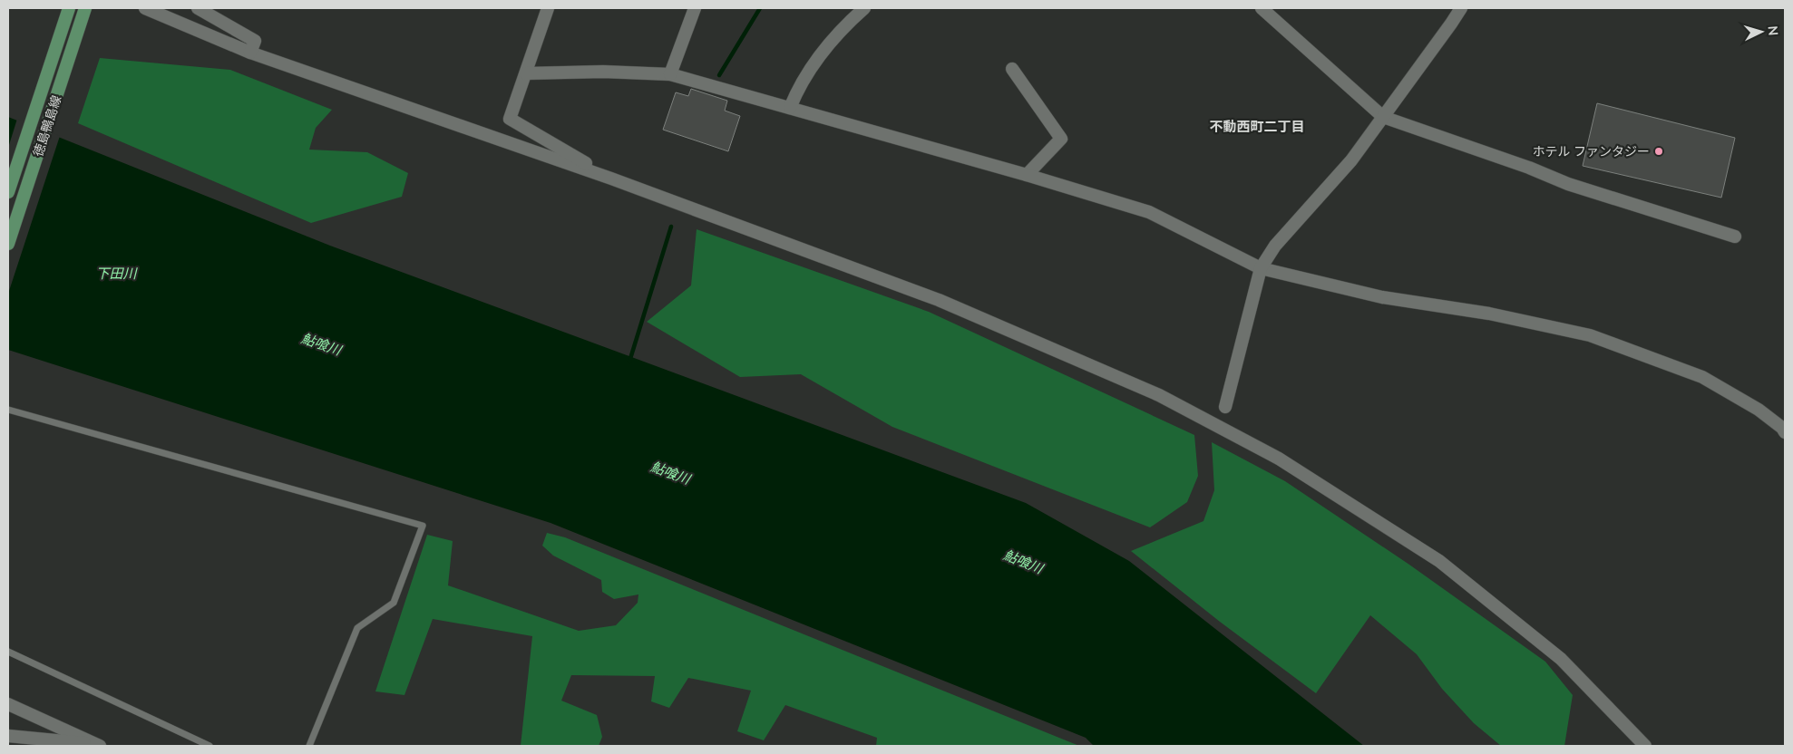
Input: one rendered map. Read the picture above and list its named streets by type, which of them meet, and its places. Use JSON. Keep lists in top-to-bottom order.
{
  "streets": {
    "main road": ["徳島鴨島線"]
  },
  "districts": ["不動西町二丁目"],
  "water": ["下田川", "鮎喰川"],
  "places": ["ホテル ファンタジー"],
  "north": "right"
}
